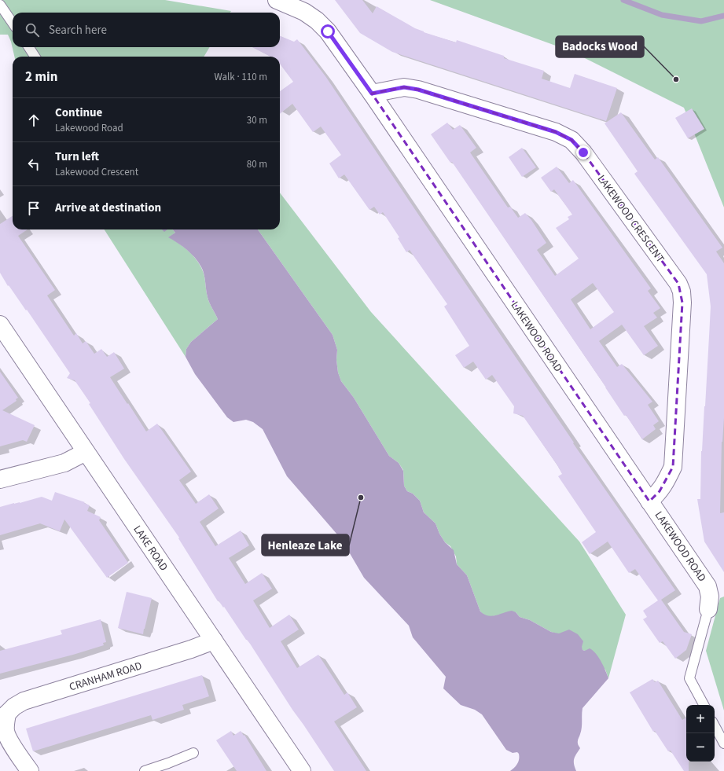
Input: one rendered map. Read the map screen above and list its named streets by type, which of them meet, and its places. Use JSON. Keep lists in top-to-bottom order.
{
  "streets": {
    "street": [
      "LAKEWOOD CRESCENT",
      "LAKEWOOD ROAD",
      "LAKE ROAD",
      "CRANHAM ROAD"
    ]
  },
  "crossings": [
    ["LAKEWOOD CRESCENT", "LAKEWOOD ROAD"],
    ["LAKE ROAD", "CRANHAM ROAD"]
  ],
  "places": ["Badocks Wood", "Henleaze Lake"],
  "page": {
    "search": "Search here",
    "heading": ["2 min", "Walk · 110 m"],
    "list": [
      ["Continue", "Lakewood Road", "30 m"],
      ["Turn left", "Lakewood Crescent", "80 m"],
      "Arrive at destination"
    ],
    "map_buttons": ["+", "−"]
  }
}
